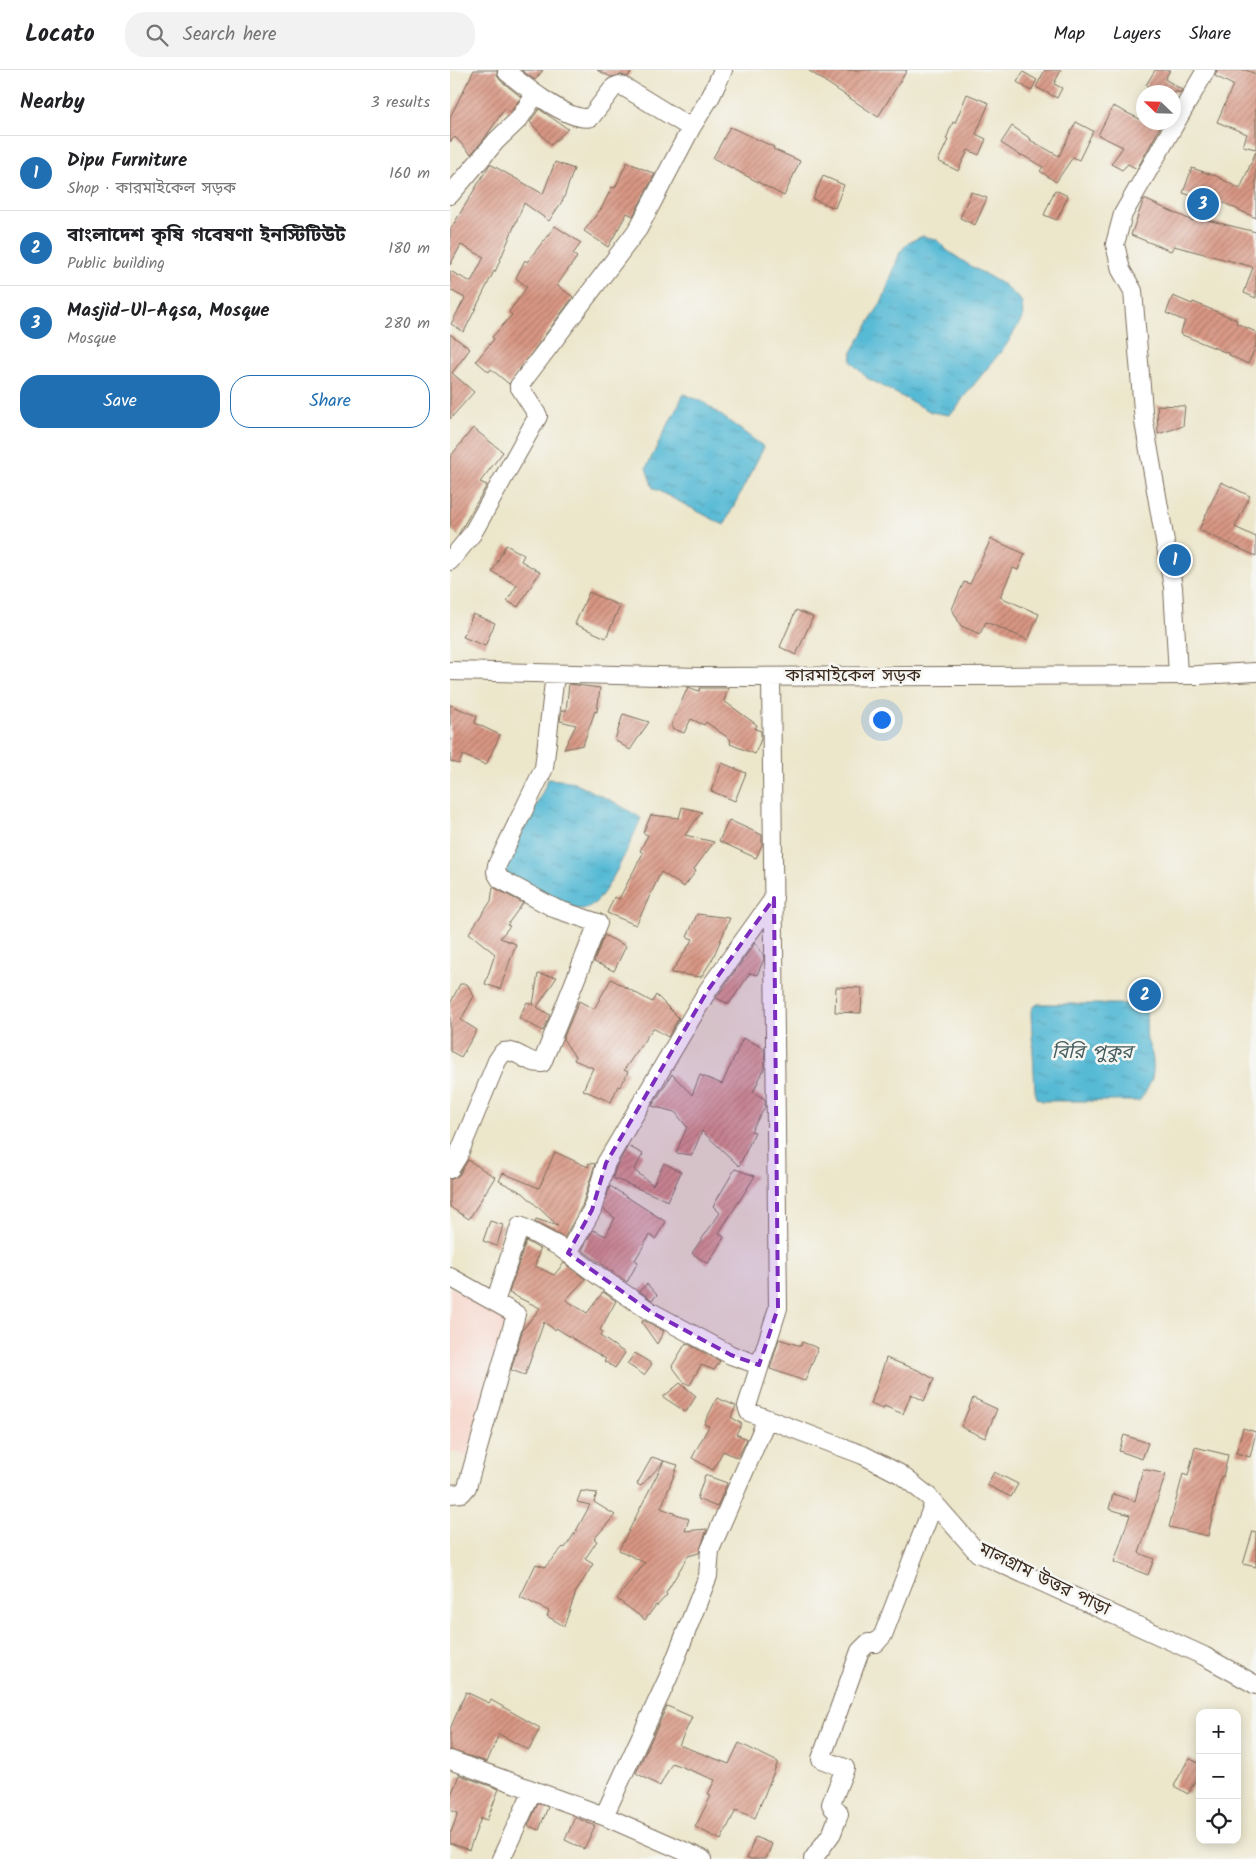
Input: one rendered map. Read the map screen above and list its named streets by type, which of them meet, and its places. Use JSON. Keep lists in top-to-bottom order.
{
  "streets": {
    "street": ["কারমাইকেল সড়ক", "মালগ্রাম উত্তর পাড়া"]
  },
  "crossings": [
    ["কারমাইকেল সড়ক", "মালগ্রাম উত্তর পাড়া"]
  ],
  "water": ["বিরি পুকুর"],
  "north": "top left",
  "page": {
    "header": "Locato",
    "search": "Search here",
    "nav": ["Map", "Layers", "Share"],
    "heading": ["Nearby", "3 results"],
    "list": [
      {
        "mark": "1",
        "name": "Dipu Furniture",
        "note": "Shop · কারমাইকেল সড়ক",
        "value": "160 m"
      },
      {
        "mark": "2",
        "name": "বাংলাদেশ কৃষি গবেষণা ইনস্টিটিউট",
        "note": "Public building",
        "value": "180 m"
      },
      {
        "mark": "3",
        "name": "Masjid-Ul-Aqsa, Mosque",
        "note": "Mosque",
        "value": "280 m"
      }
    ],
    "pins": ["3", "1", "2"],
    "buttons": ["Save", "Share"],
    "map_buttons": ["+", "−"]
  }
}
